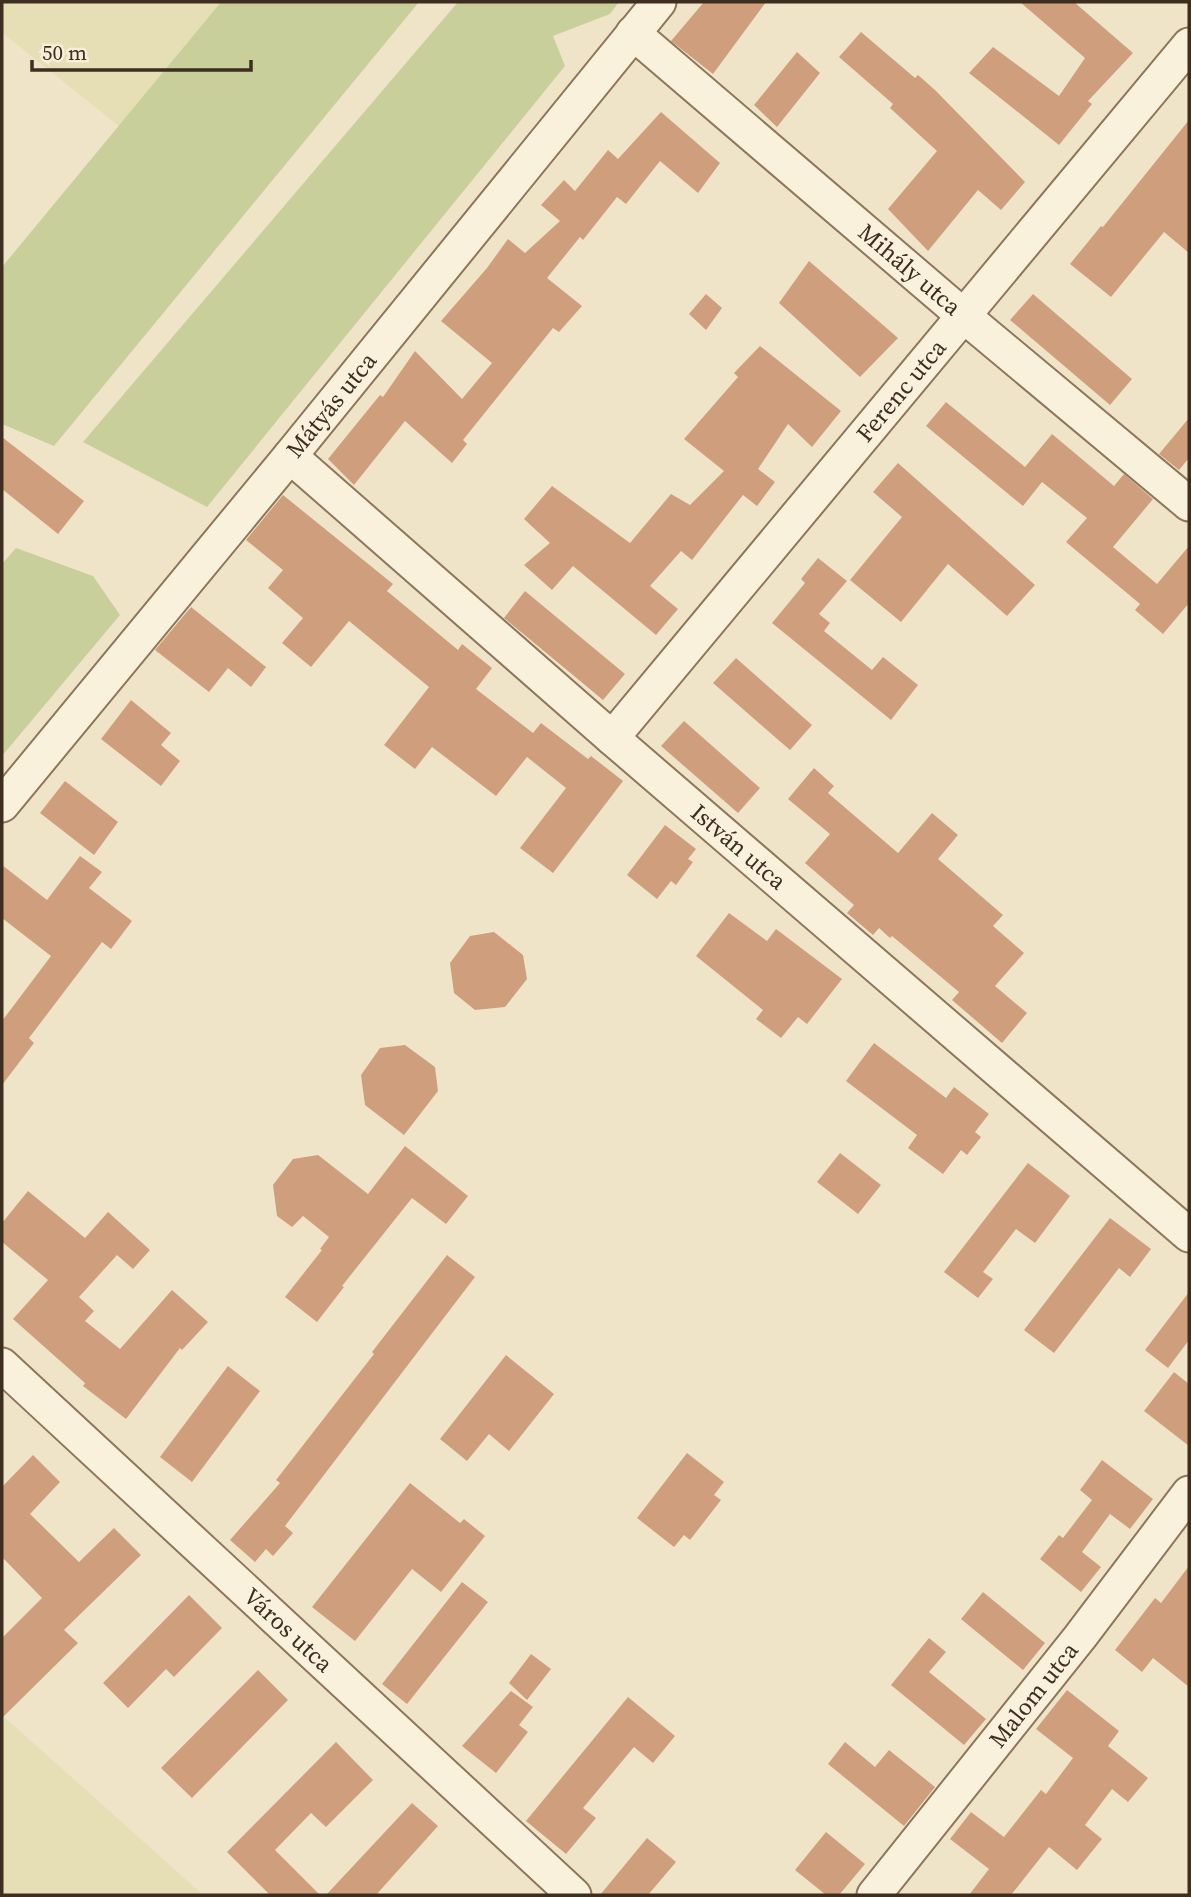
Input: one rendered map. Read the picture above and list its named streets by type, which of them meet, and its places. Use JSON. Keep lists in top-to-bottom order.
{
  "streets": {
    "street": [
      "Mihály utca",
      "Ferenc utca",
      "Mátyás utca",
      "István utca",
      "Város utca",
      "Malom utca"
    ]
  },
  "crossings": [
    ["Mihály utca", "Ferenc utca"],
    ["Mihály utca", "Mátyás utca"],
    ["Ferenc utca", "István utca"],
    ["Mátyás utca", "István utca"]
  ],
  "scale_bar": "50 m"
}
